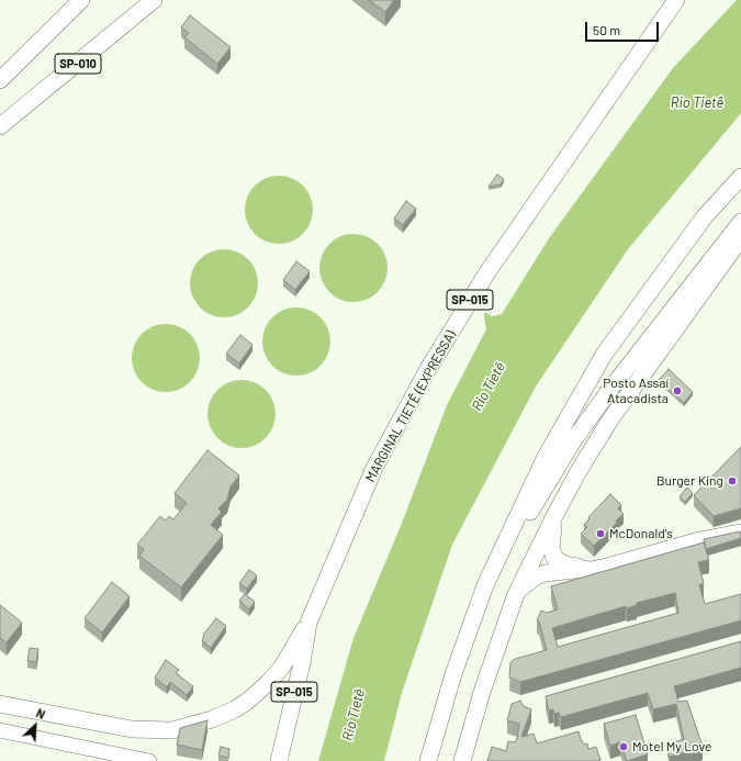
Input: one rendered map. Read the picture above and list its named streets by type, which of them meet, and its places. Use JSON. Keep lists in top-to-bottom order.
{
  "streets": {
    "highway": ["SP-010", "SP-015", "MARGINAL TIETÊ (EXPRESSA)"]
  },
  "water": ["Rio Tietê"],
  "places": [
    "Posto Assaí Atacadista",
    "Burger King",
    "McDonald's",
    "Motel My Love"
  ],
  "scale_bar": "50 m",
  "north": "top right"
}
